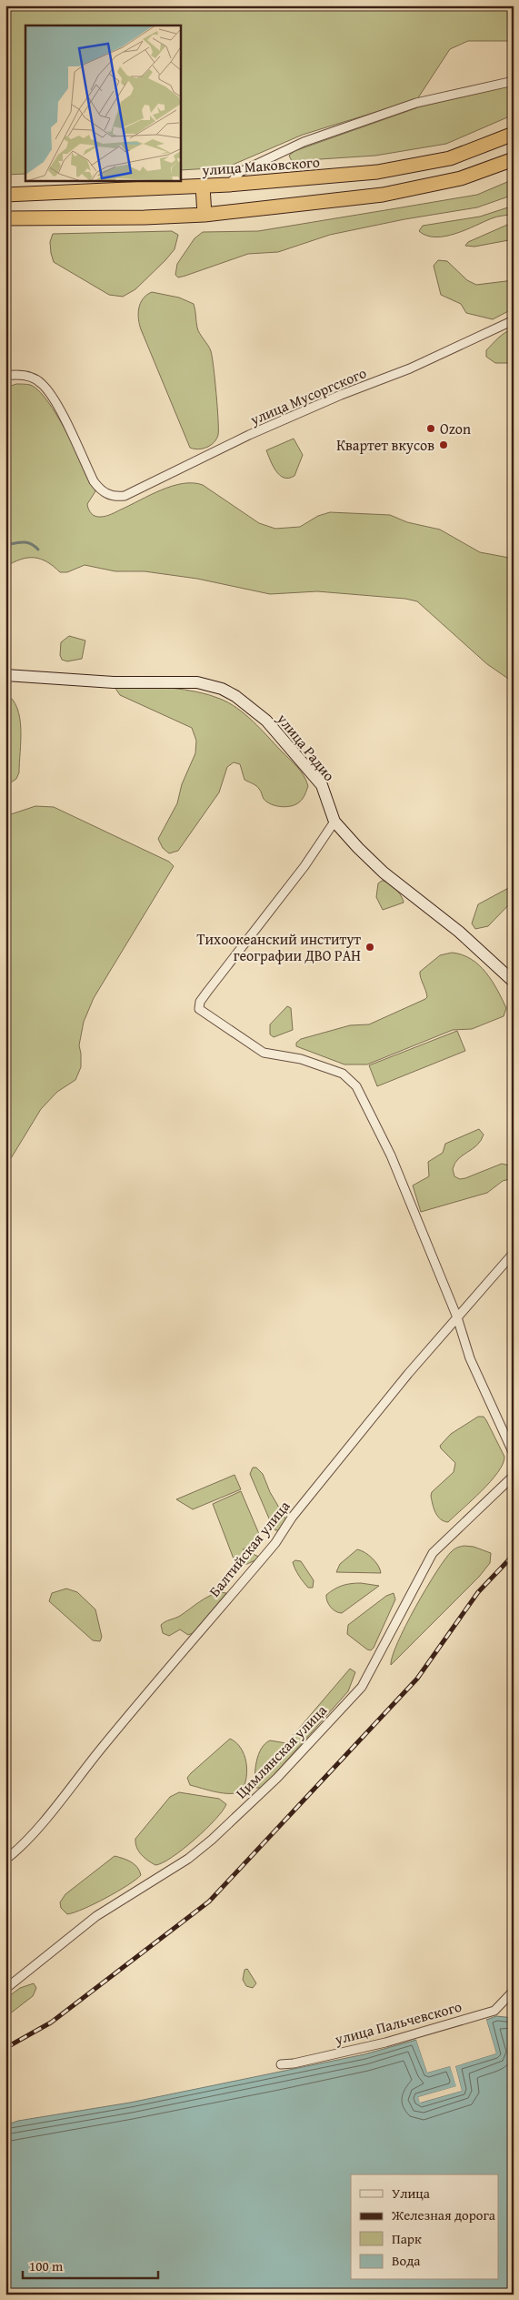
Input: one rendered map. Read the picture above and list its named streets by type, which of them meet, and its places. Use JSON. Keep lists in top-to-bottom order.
{
  "streets": {
    "highway": ["улица Маковского"],
    "main road": ["улица Радио"],
    "street": [
      "улица Мусоргского",
      "Балтийская улица",
      "Цимлянская улица",
      "улица Пальчевского"
    ]
  },
  "places": ["Ozon", "Квартет вкусов", "Тихоокеанский институт географии ДВО РАН"],
  "legend": [
    "Улица",
    "Железная дорога",
    "Парк",
    "Вода"
  ],
  "scale_bar": "100 m"
}
